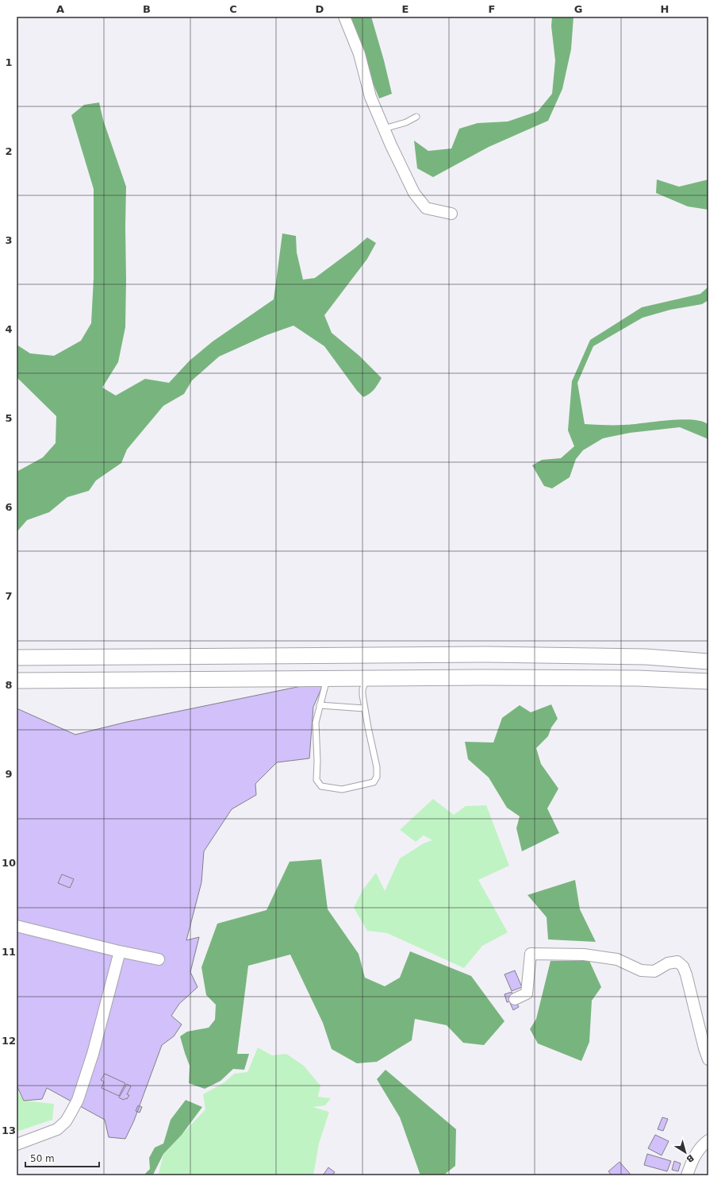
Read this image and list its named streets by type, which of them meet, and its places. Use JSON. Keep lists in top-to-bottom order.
{
  "scale_bar": "50 m",
  "north": "bottom right",
  "grid": {
    "columns": [
      "A",
      "B",
      "C",
      "D",
      "E",
      "F",
      "G",
      "H"
    ],
    "rows": [
      "1",
      "2",
      "3",
      "4",
      "5",
      "6",
      "7",
      "8",
      "9",
      "10",
      "11",
      "12",
      "13"
    ]
  }
}
